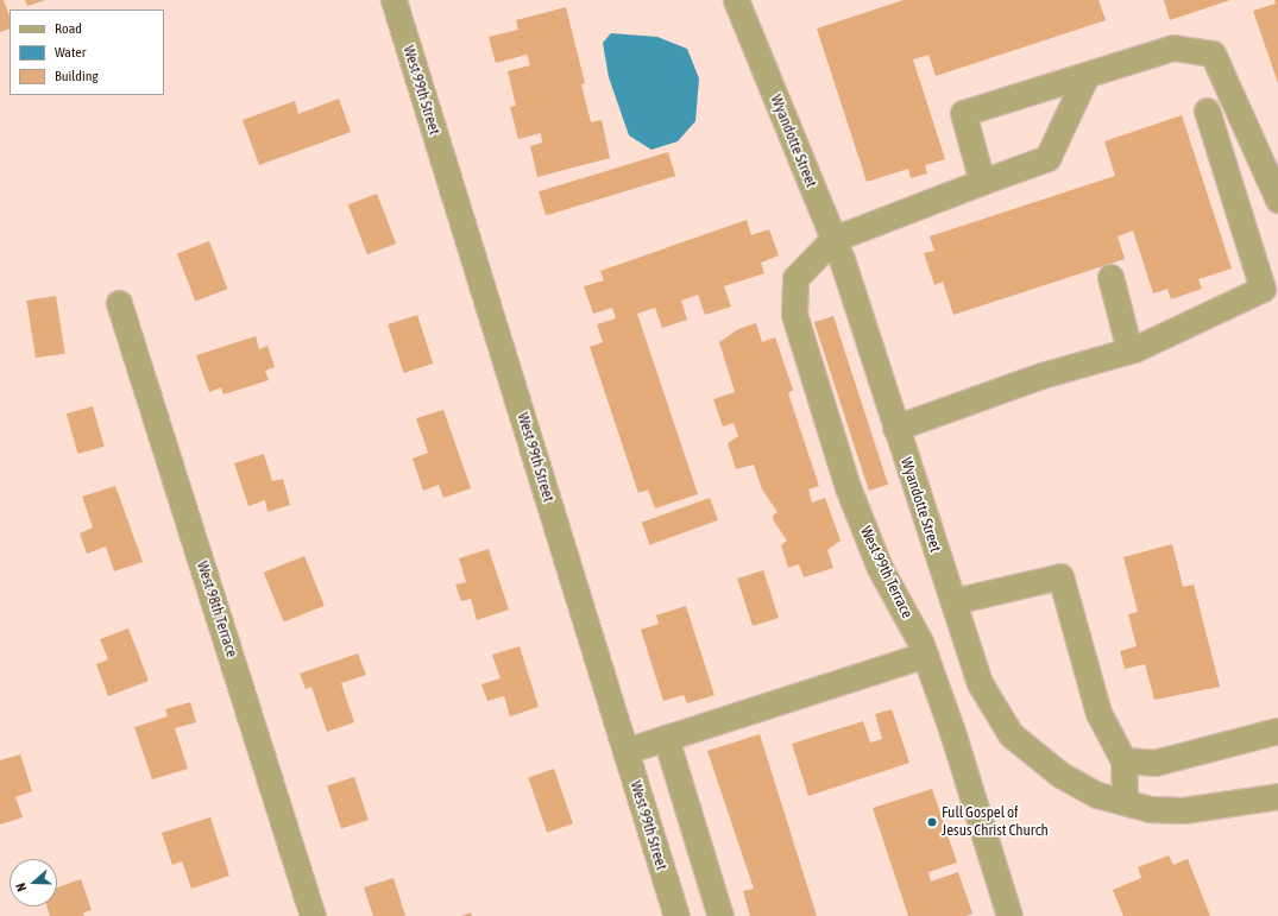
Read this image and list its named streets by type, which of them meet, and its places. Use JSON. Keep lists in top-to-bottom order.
{
  "streets": {
    "street": [
      "West 99th Street",
      "Wyandotte Street",
      "West 99th Terrace",
      "West 98th Terrace"
    ]
  },
  "crossings": [
    ["Wyandotte Street", "West 99th Terrace"]
  ],
  "places": ["Full Gospel of Jesus Christ Church"],
  "legend": ["Road", "Water", "Building"],
  "north": "left"
}
